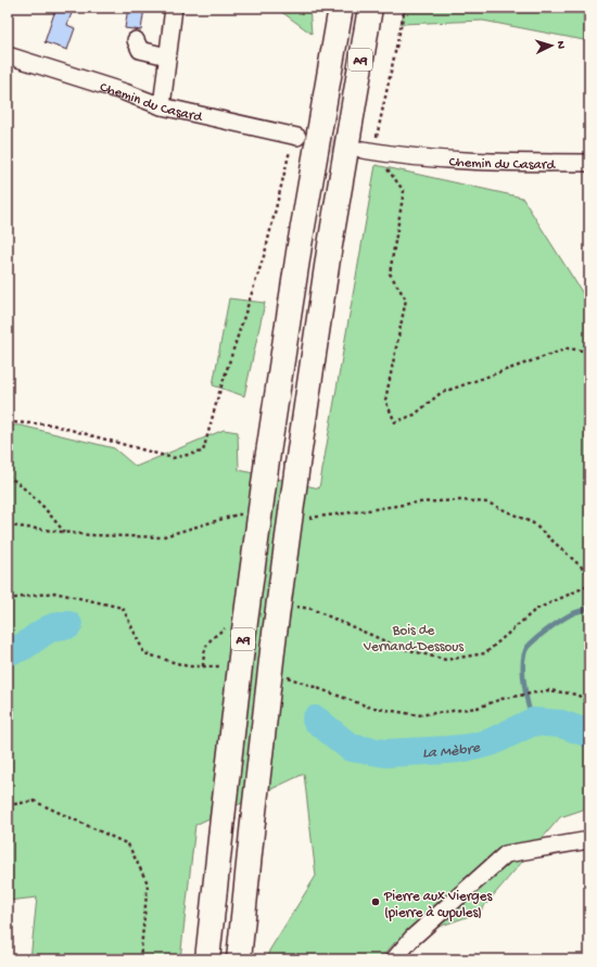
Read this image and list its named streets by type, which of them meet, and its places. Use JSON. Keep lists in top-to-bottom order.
{
  "streets": {
    "highway": ["A9"],
    "street": ["Chemin du Casard"]
  },
  "water": ["La Mèbre"],
  "parks": ["Bois de Vernand-Dessous"],
  "places": ["Pierre aux Vierges (pierre à cupules)"],
  "north": "right"
}
